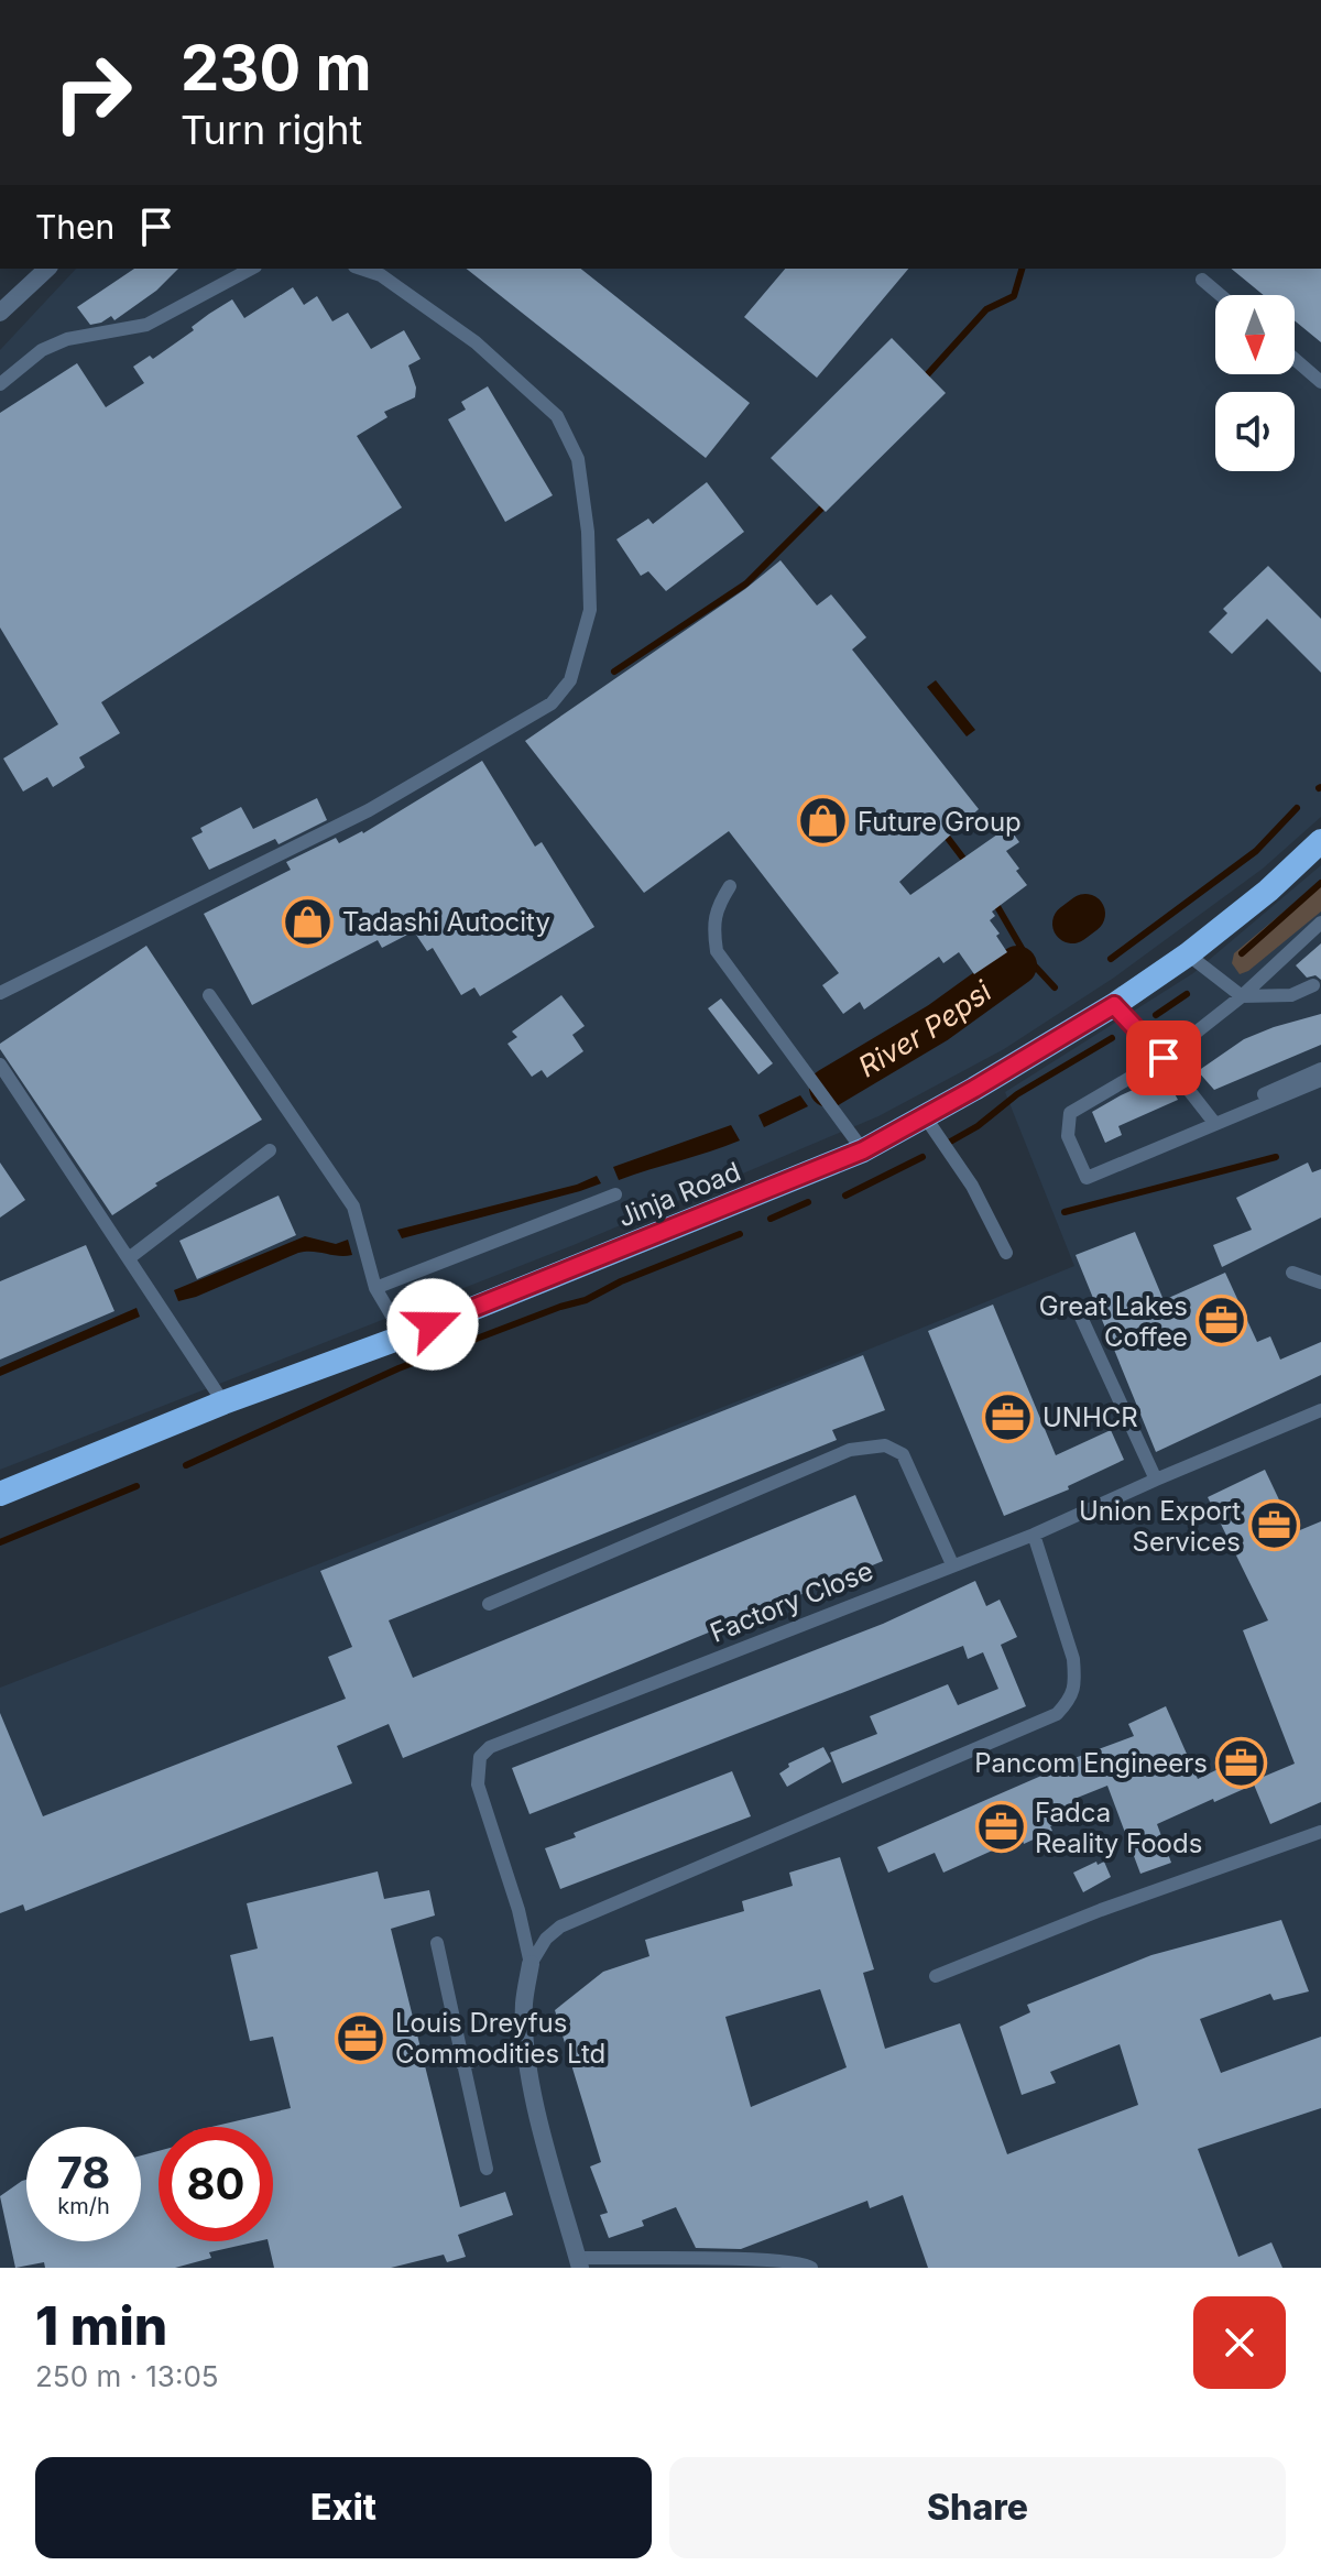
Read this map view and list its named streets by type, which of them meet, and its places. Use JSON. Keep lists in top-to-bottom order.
{
  "streets": {
    "highway": ["Jinja Road"],
    "lane": ["Factory Close"]
  },
  "water": ["River Pepsi"],
  "places": {
    "shop": ["Future Group", "Tadashi Autocity"],
    "office": [
      "Great Lakes Coffee",
      "UNHCR",
      "Union Export Services",
      "Pancom Engineers",
      "Fadca Reality Foods",
      "Louis Dreyfus Commodities Ltd"
    ]
  },
  "north": "bottom",
  "page": {
    "turn": ["230 m", "Turn right"],
    "then": "Then",
    "speed": "78 km/h",
    "limit": "80",
    "heading": ["1 min", "250 m · 13:05"],
    "buttons": ["Exit", "Share"]
  }
}
